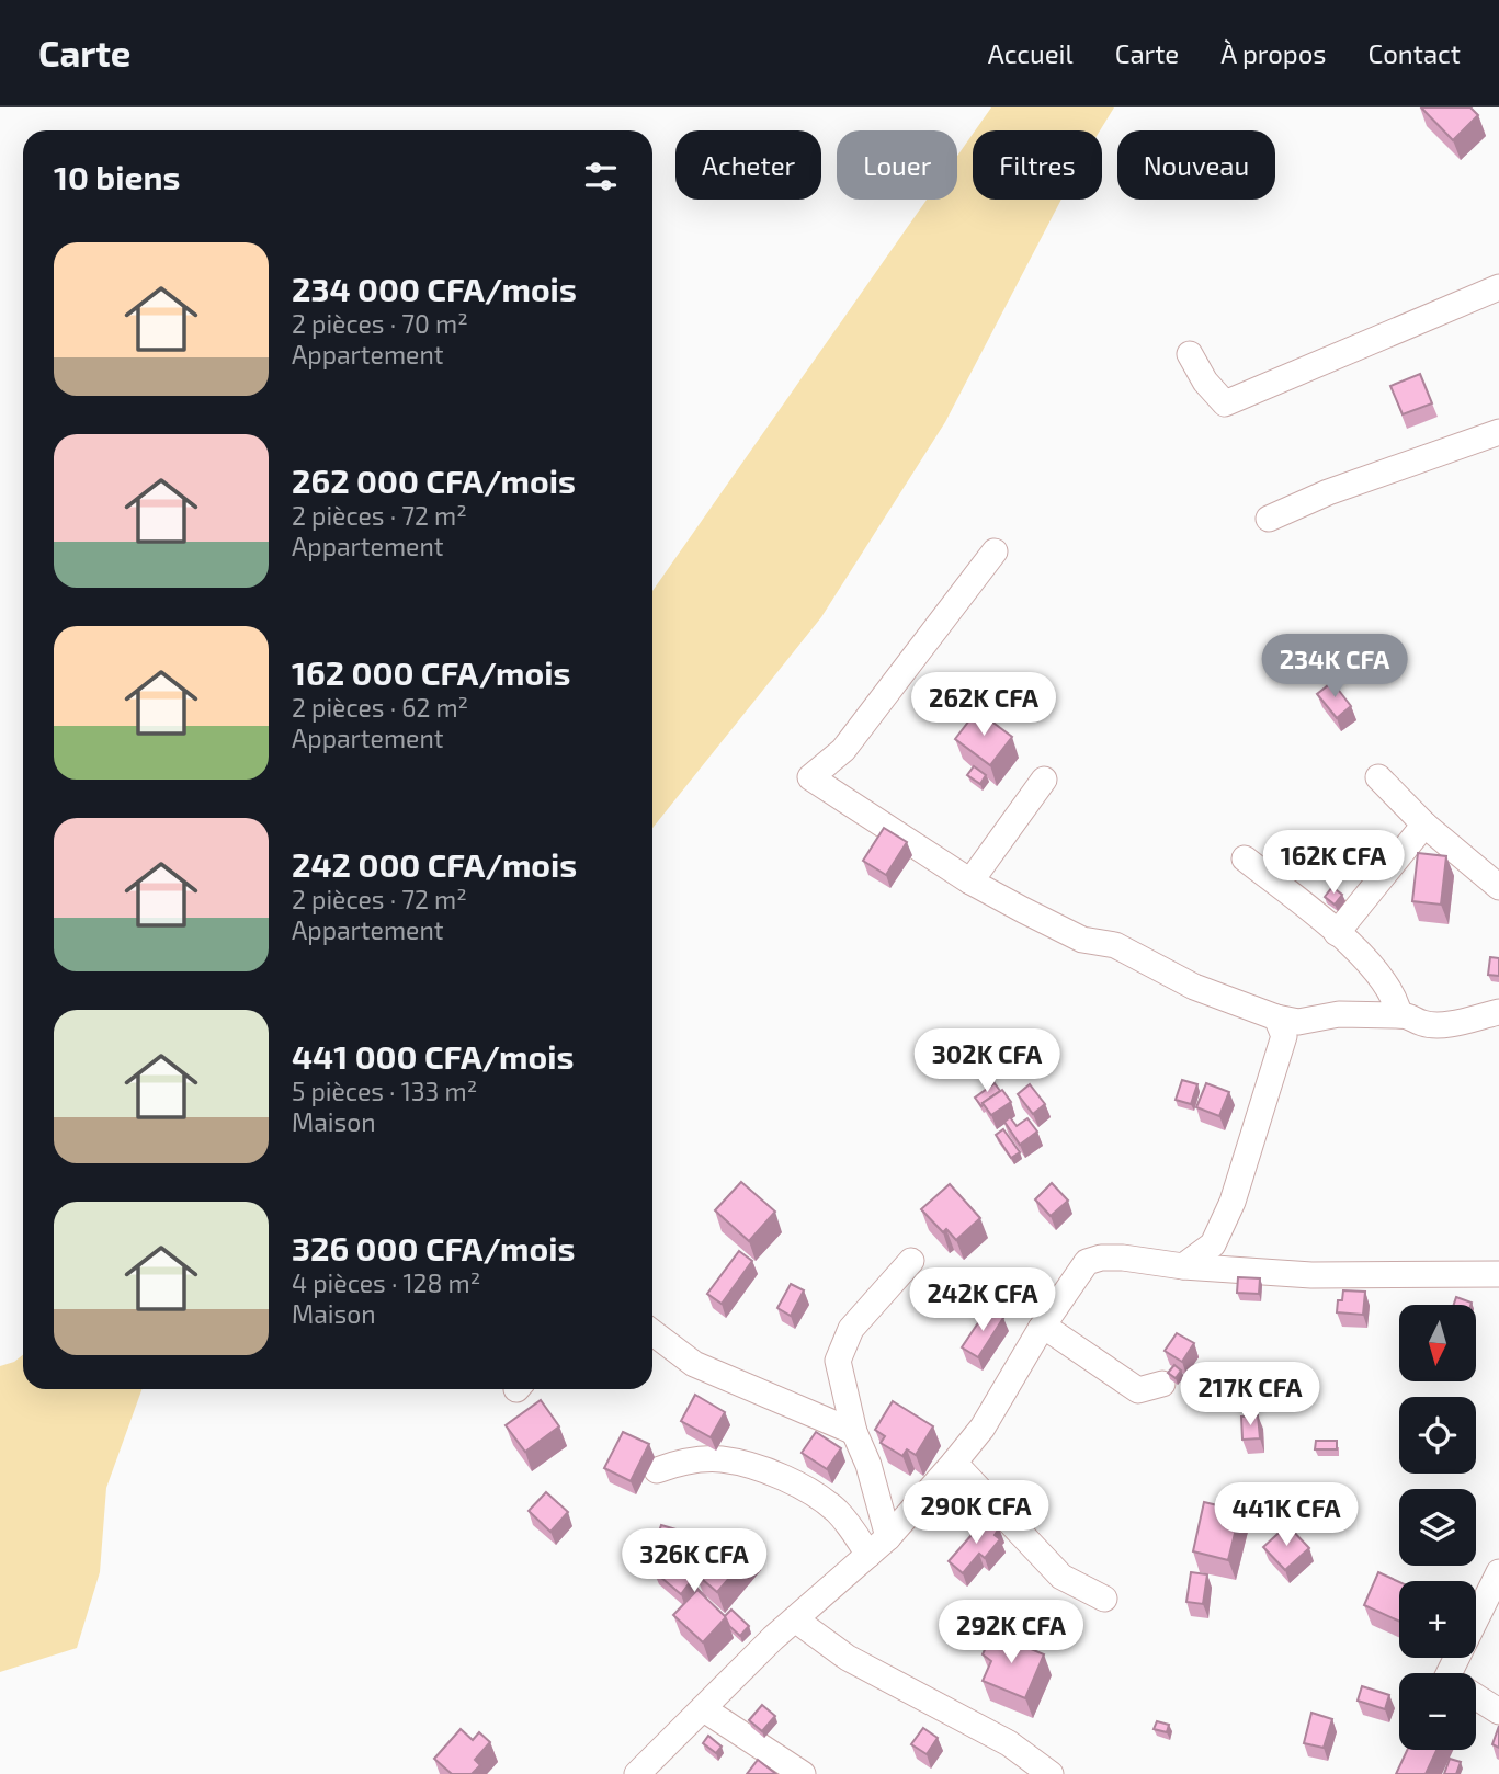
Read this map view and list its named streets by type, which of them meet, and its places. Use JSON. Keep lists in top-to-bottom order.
{
  "north": "bottom",
  "page": {
    "header": "Carte",
    "nav": [
      "Accueil",
      "Carte",
      "À propos",
      "Contact"
    ],
    "chip": [
      "Acheter",
      "Louer",
      "Filtres",
      "Nouveau"
    ],
    "heading": "10 biens",
    "list": [
      {
        "name": "234 000 CFA/mois",
        "note": "2 pièces · 70 m² · Appartement"
      },
      {
        "name": "262 000 CFA/mois",
        "note": "2 pièces · 72 m² · Appartement"
      },
      {
        "name": "162 000 CFA/mois",
        "note": "2 pièces · 62 m² · Appartement"
      },
      {
        "name": "242 000 CFA/mois",
        "note": "2 pièces · 72 m² · Appartement"
      },
      {
        "name": "441 000 CFA/mois",
        "note": "5 pièces · 133 m² · Maison"
      },
      {
        "name": "326 000 CFA/mois",
        "note": "4 pièces · 128 m² · Maison"
      }
    ],
    "price": [
      "234K CFA",
      "262K CFA",
      "162K CFA",
      "302K CFA",
      "242K CFA",
      "217K CFA",
      "290K CFA",
      "441K CFA",
      "326K CFA",
      "292K CFA"
    ],
    "map_buttons": ["+", "−"]
  }
}
